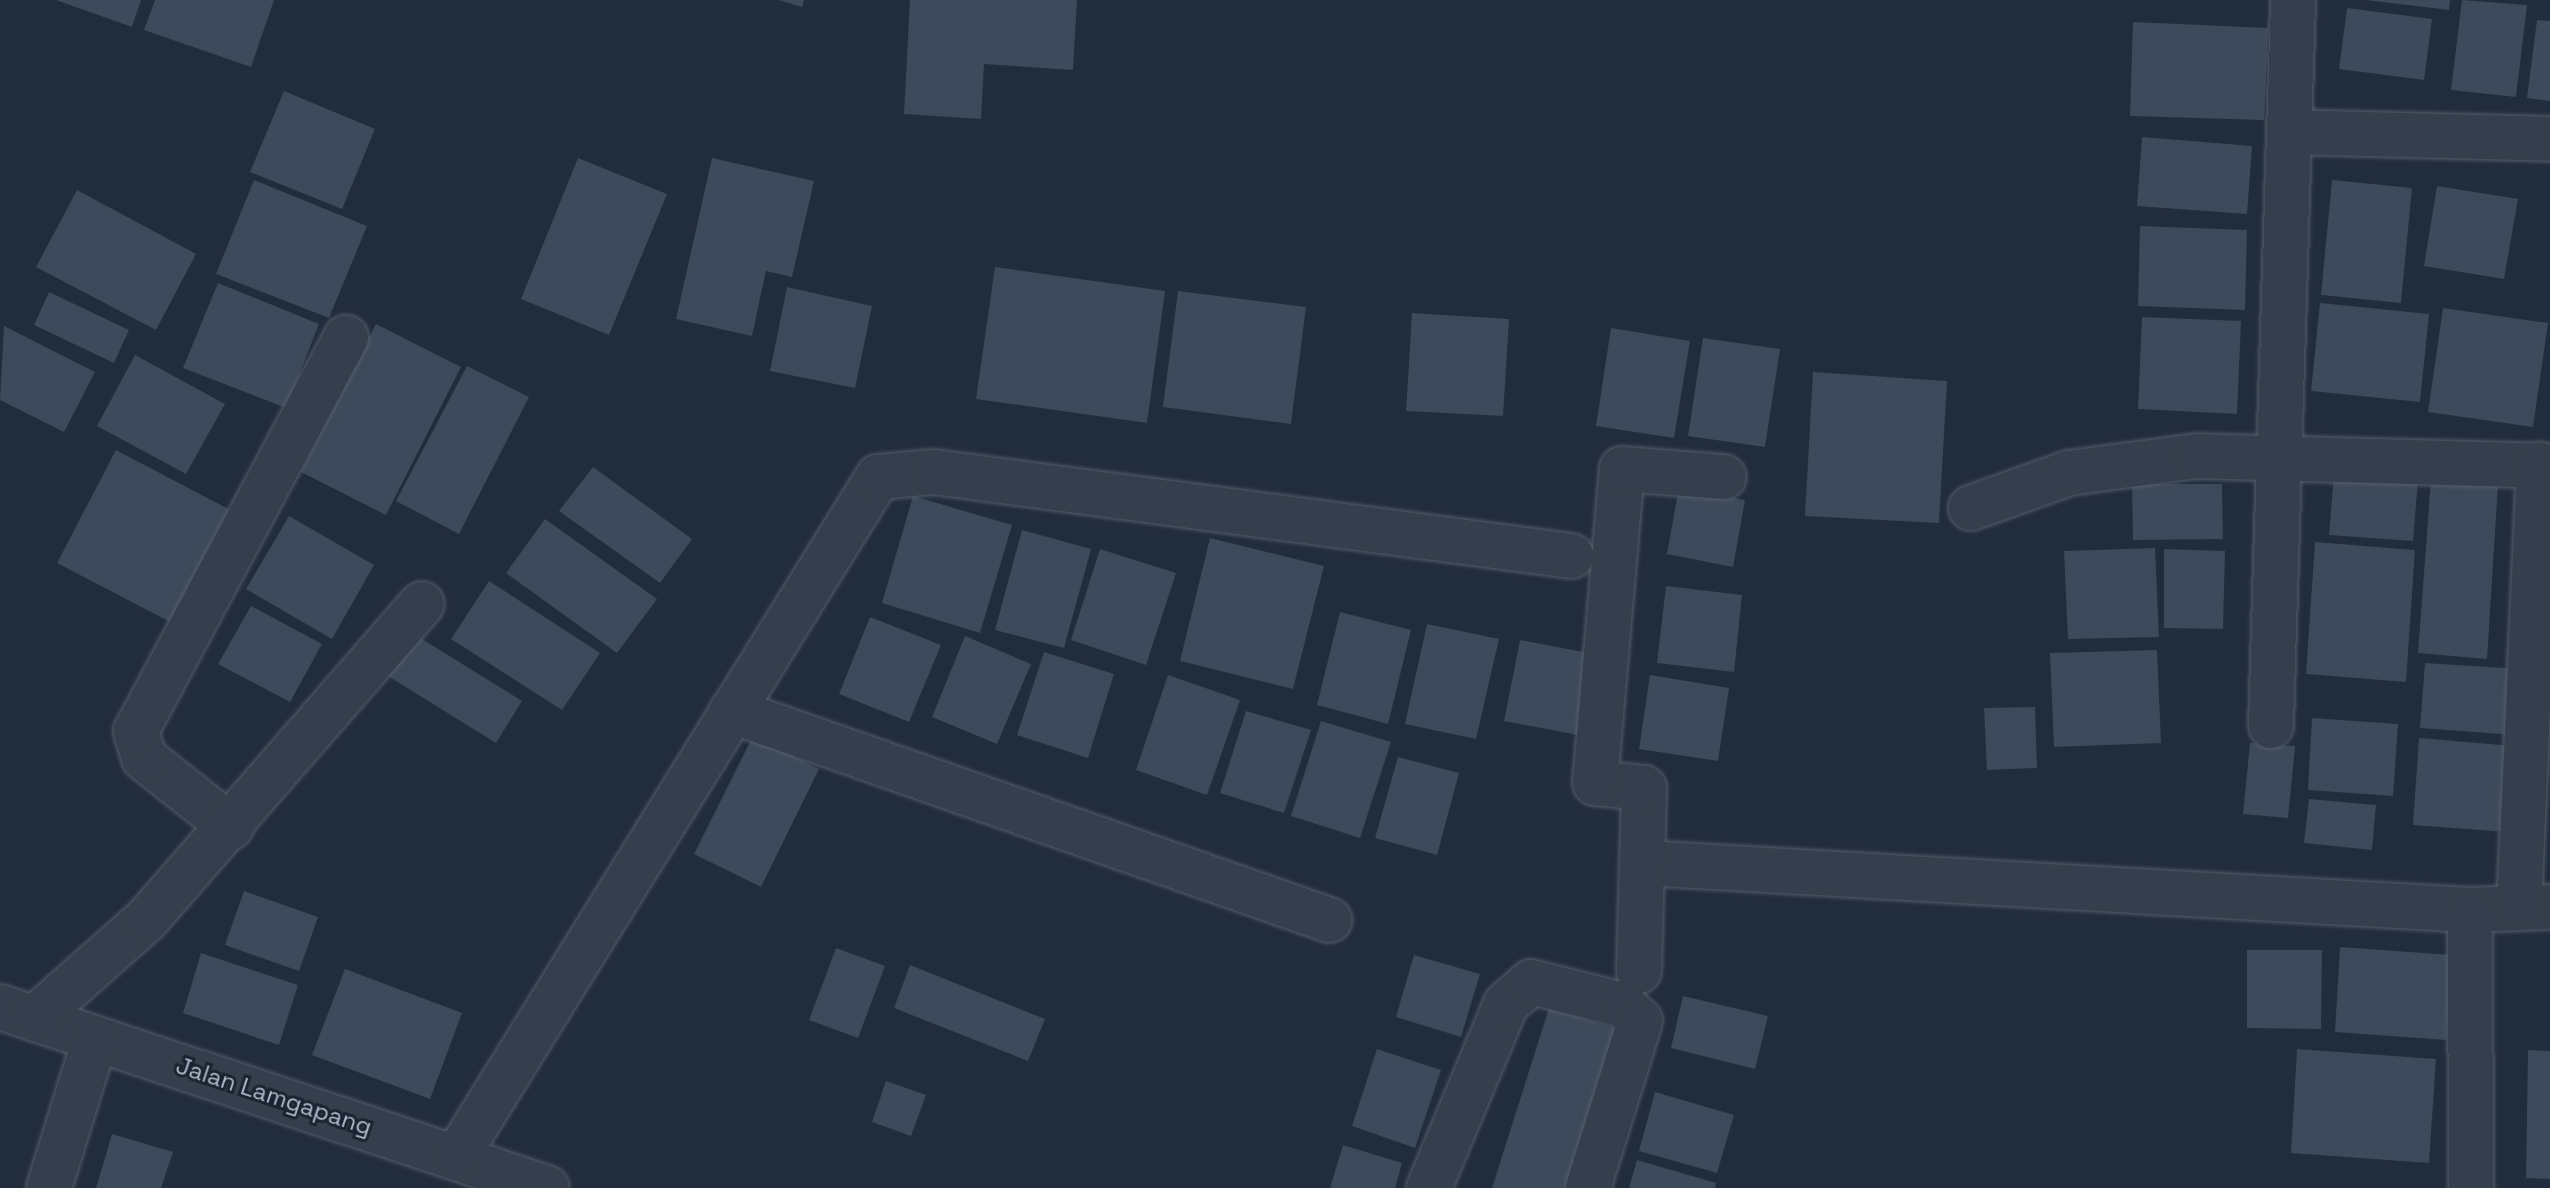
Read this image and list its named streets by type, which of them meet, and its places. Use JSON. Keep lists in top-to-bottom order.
{
  "streets": {
    "street": ["Jalan Lamgapang"]
  }
}
